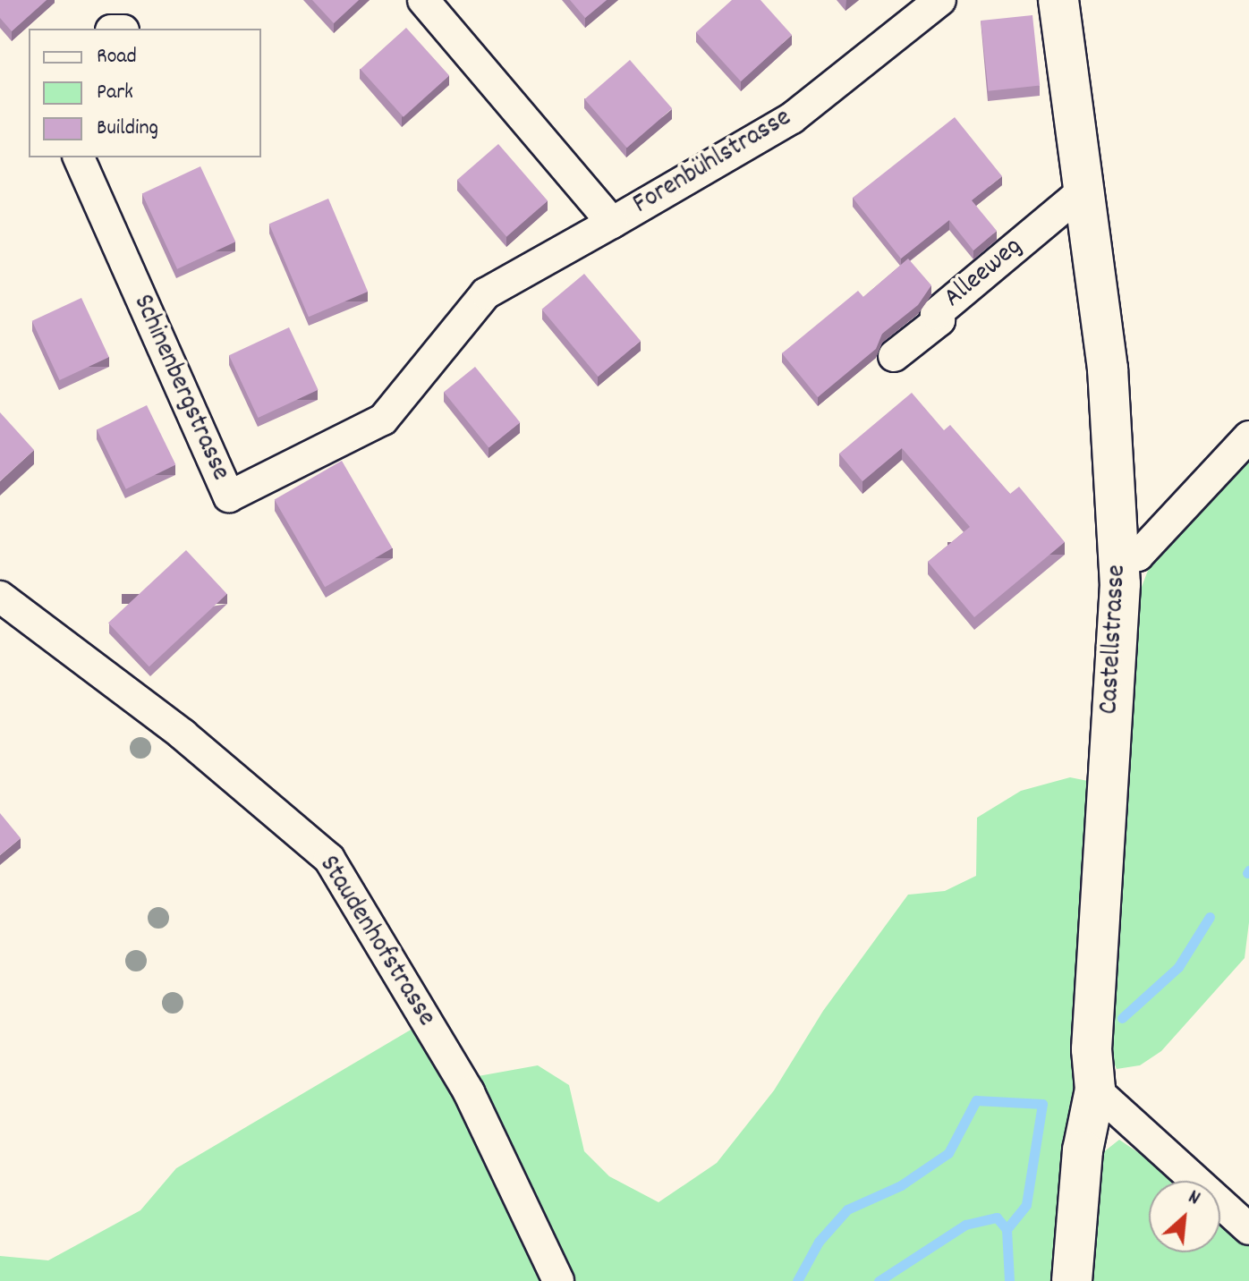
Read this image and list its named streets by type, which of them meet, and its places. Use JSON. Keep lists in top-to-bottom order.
{
  "streets": {
    "street": [
      "Forenbühlstrasse",
      "Alleeweg",
      "Schinenbergstrasse",
      "Castellstrasse",
      "Staudenhofstrasse"
    ]
  },
  "crossings": [
    ["Forenbühlstrasse", "Schinenbergstrasse"],
    ["Alleeweg", "Castellstrasse"]
  ],
  "legend": ["Road", "Park", "Building"],
  "north": "top right"
}
